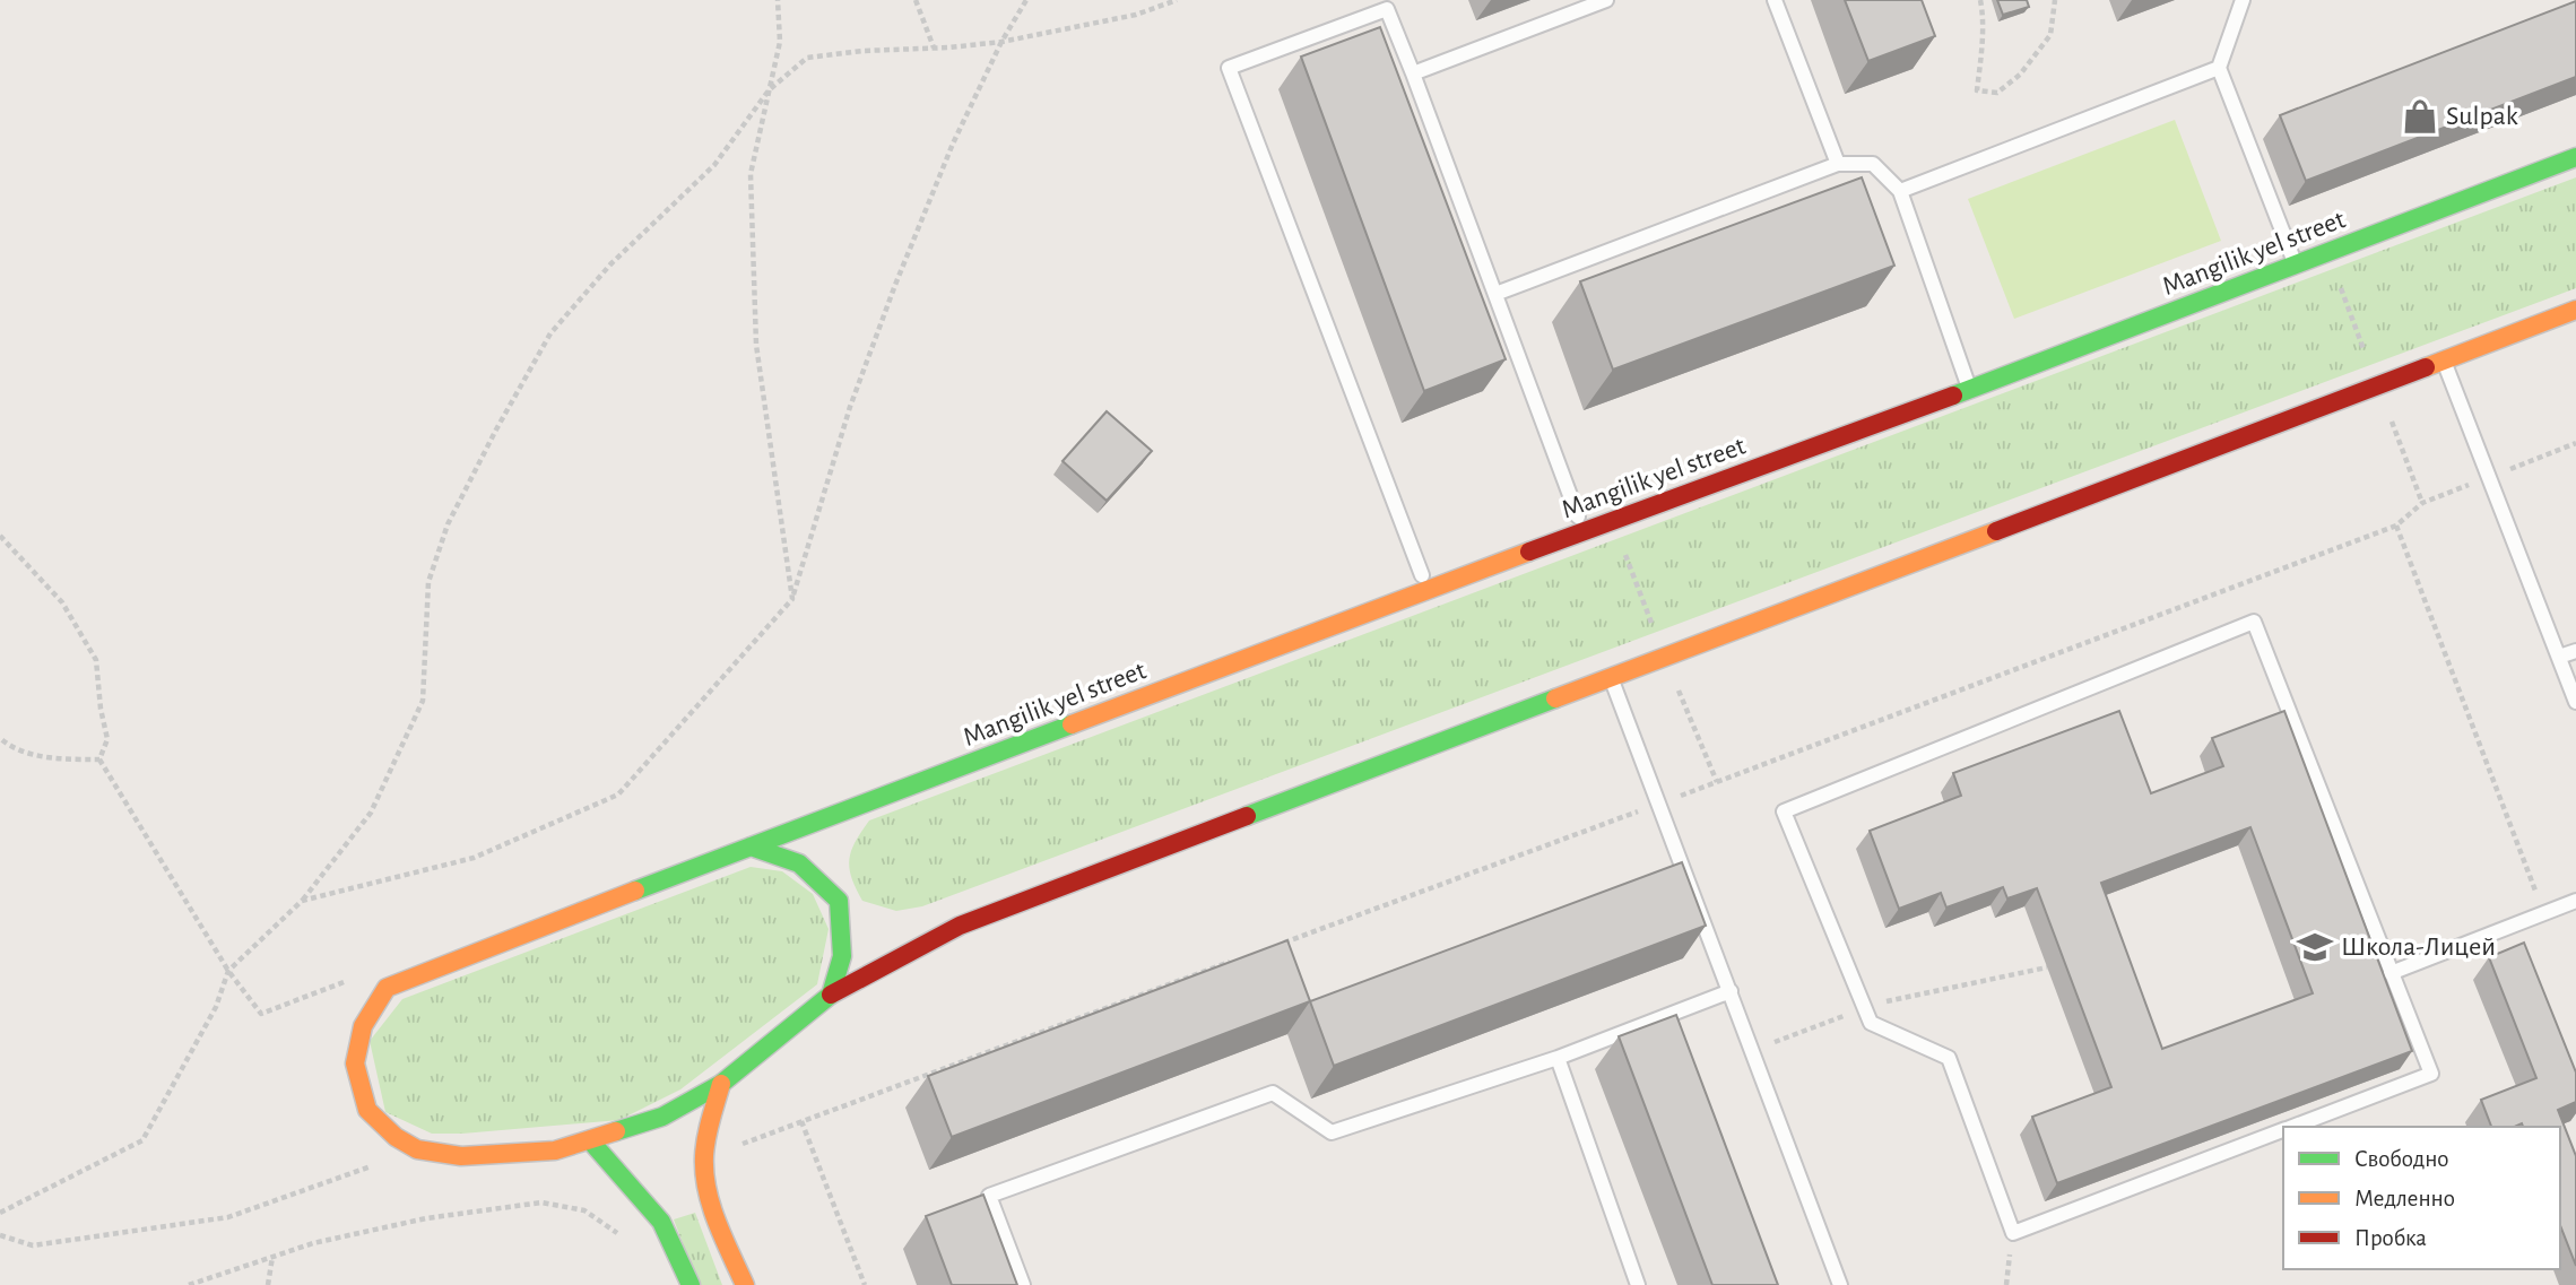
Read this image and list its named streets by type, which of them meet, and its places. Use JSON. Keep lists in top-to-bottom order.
{
  "streets": {
    "street": ["Mangilik yel street"]
  },
  "places": {
    "shop": ["Sulpak"],
    "school or university": ["Школа-Лицей"]
  },
  "legend": ["Свободно", "Медленно", "Пробка"]
}
